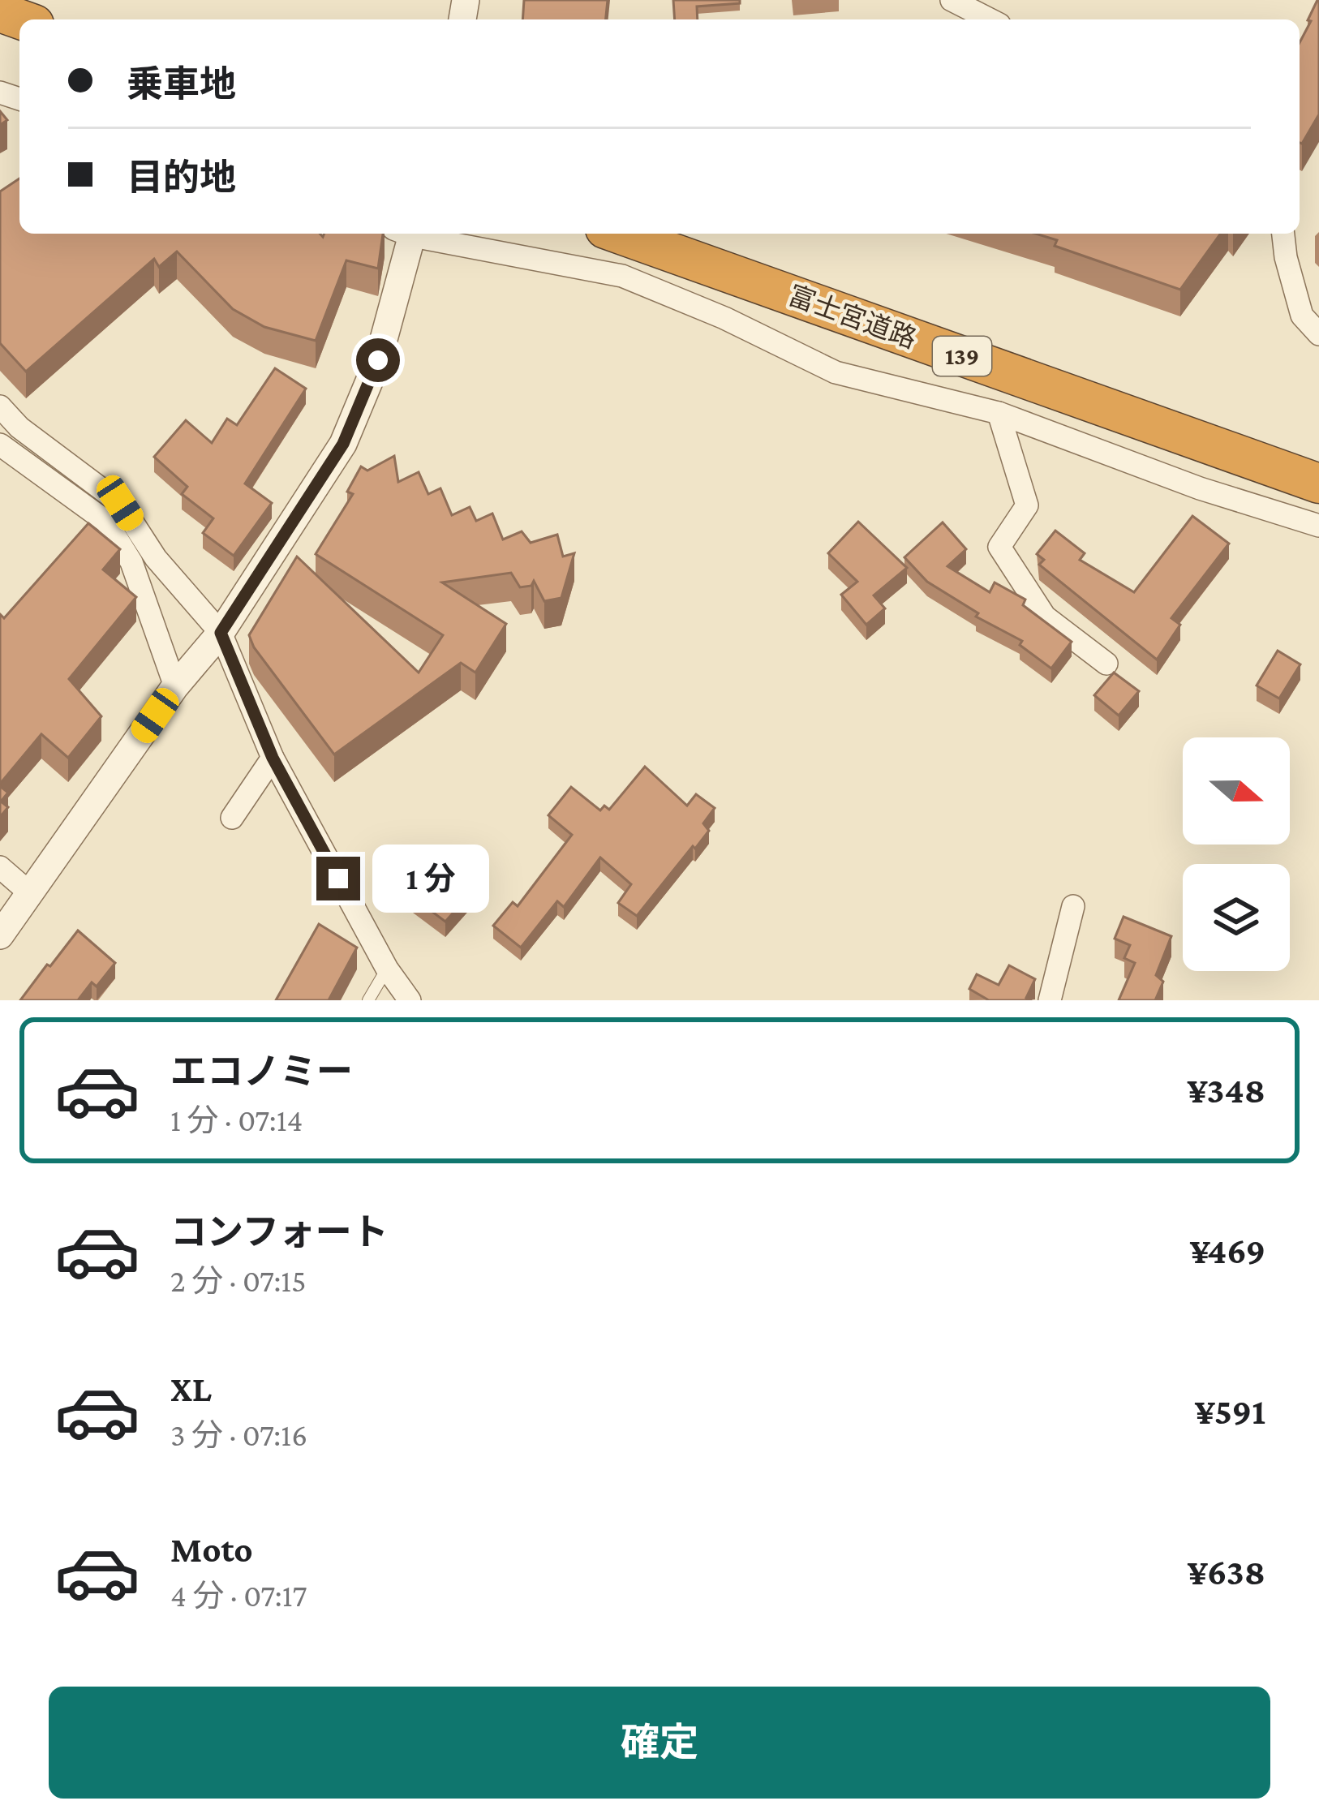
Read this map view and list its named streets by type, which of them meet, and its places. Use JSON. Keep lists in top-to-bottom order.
{
  "streets": {
    "highway": ["富士宮道路", "139"]
  },
  "north": "right",
  "page": {
    "banner": ["乗車地", "目的地"],
    "bubble": "1 分",
    "list": [
      {
        "name": "エコノミー",
        "note": "1 分 · 07:14",
        "value": "¥348"
      },
      {
        "name": "コンフォート",
        "note": "2 分 · 07:15",
        "value": "¥469"
      },
      {
        "name": "XL",
        "note": "3 分 · 07:16",
        "value": "¥591"
      },
      {
        "name": "Moto",
        "note": "4 分 · 07:17",
        "value": "¥638"
      }
    ],
    "buttons": "確定"
  }
}
